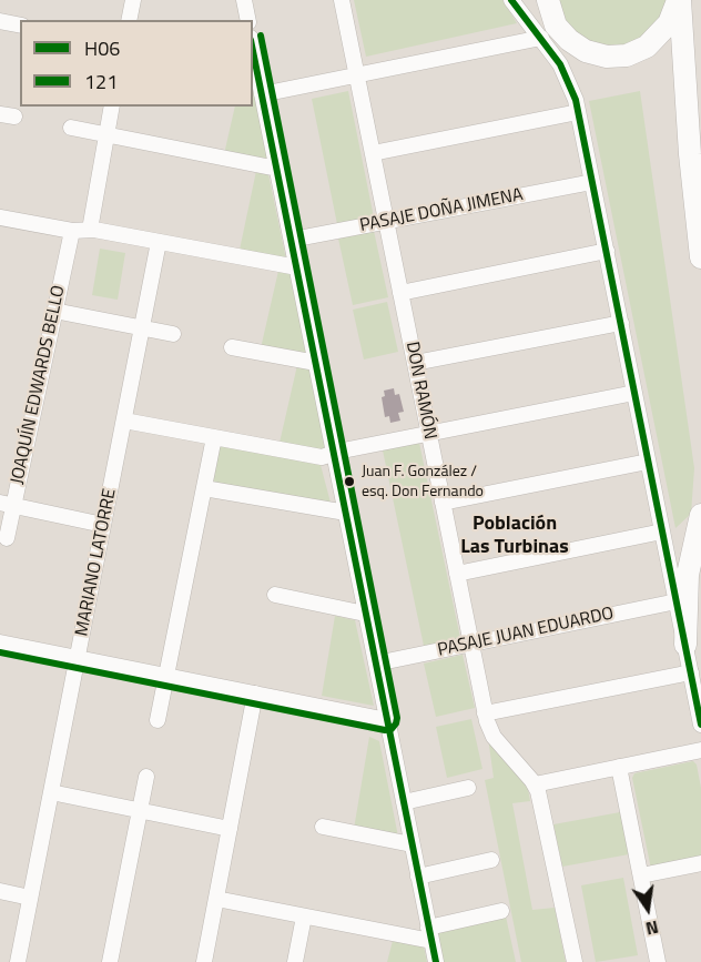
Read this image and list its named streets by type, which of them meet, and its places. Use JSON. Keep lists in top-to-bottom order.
{
  "streets": {
    "street": [
      "PASAJE DOÑA JIMENA",
      "JOAQUÍN EDWARDS BELLO",
      "DON RAMÓN",
      "MARIANO LATORRE",
      "PASAJE JUAN EDUARDO"
    ]
  },
  "crossings": [
    ["PASAJE DOÑA JIMENA", "DON RAMÓN"],
    ["DON RAMÓN", "PASAJE JUAN EDUARDO"]
  ],
  "districts": ["Población Las Turbinas"],
  "places": ["Juan F. González / esq. Don Fernando"],
  "lines": ["transit line H06", "transit line 121"],
  "legend": ["H06", "121"],
  "north": "bottom"
}
